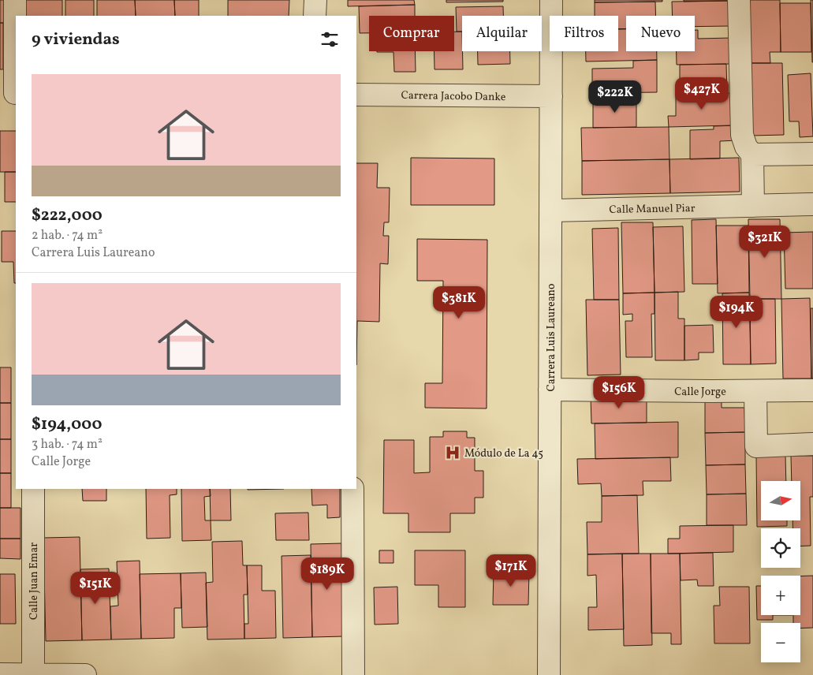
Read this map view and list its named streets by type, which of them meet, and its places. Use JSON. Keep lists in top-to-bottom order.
{
  "streets": {
    "street": [
      "Carrera Jacobo Danke",
      "Calle Manuel Piar",
      "Carrera Luis Laureano",
      "Calle Jorge",
      "Calle Juan Emar"
    ]
  },
  "crossings": [
    ["Carrera Jacobo Danke", "Carrera Luis Laureano"],
    ["Calle Manuel Piar", "Carrera Luis Laureano"],
    ["Carrera Luis Laureano", "Calle Jorge"]
  ],
  "places": {
    "hospital": ["Módulo de La 45"]
  },
  "north": "right",
  "page": {
    "chip": [
      "Comprar",
      "Alquilar",
      "Filtros",
      "Nuevo"
    ],
    "heading": "9 viviendas",
    "list": [
      {
        "name": "$222,000",
        "note": "2 hab. · 74 m² · Carrera Luis Laureano"
      },
      {
        "name": "$194,000",
        "note": "3 hab. · 74 m² · Calle Jorge"
      }
    ],
    "price": [
      "$427K",
      "$222K",
      "$321K",
      "$381K",
      "$194K",
      "$156K",
      "$171K",
      "$189K",
      "$151K"
    ],
    "map_buttons": ["+", "−"]
  }
}
